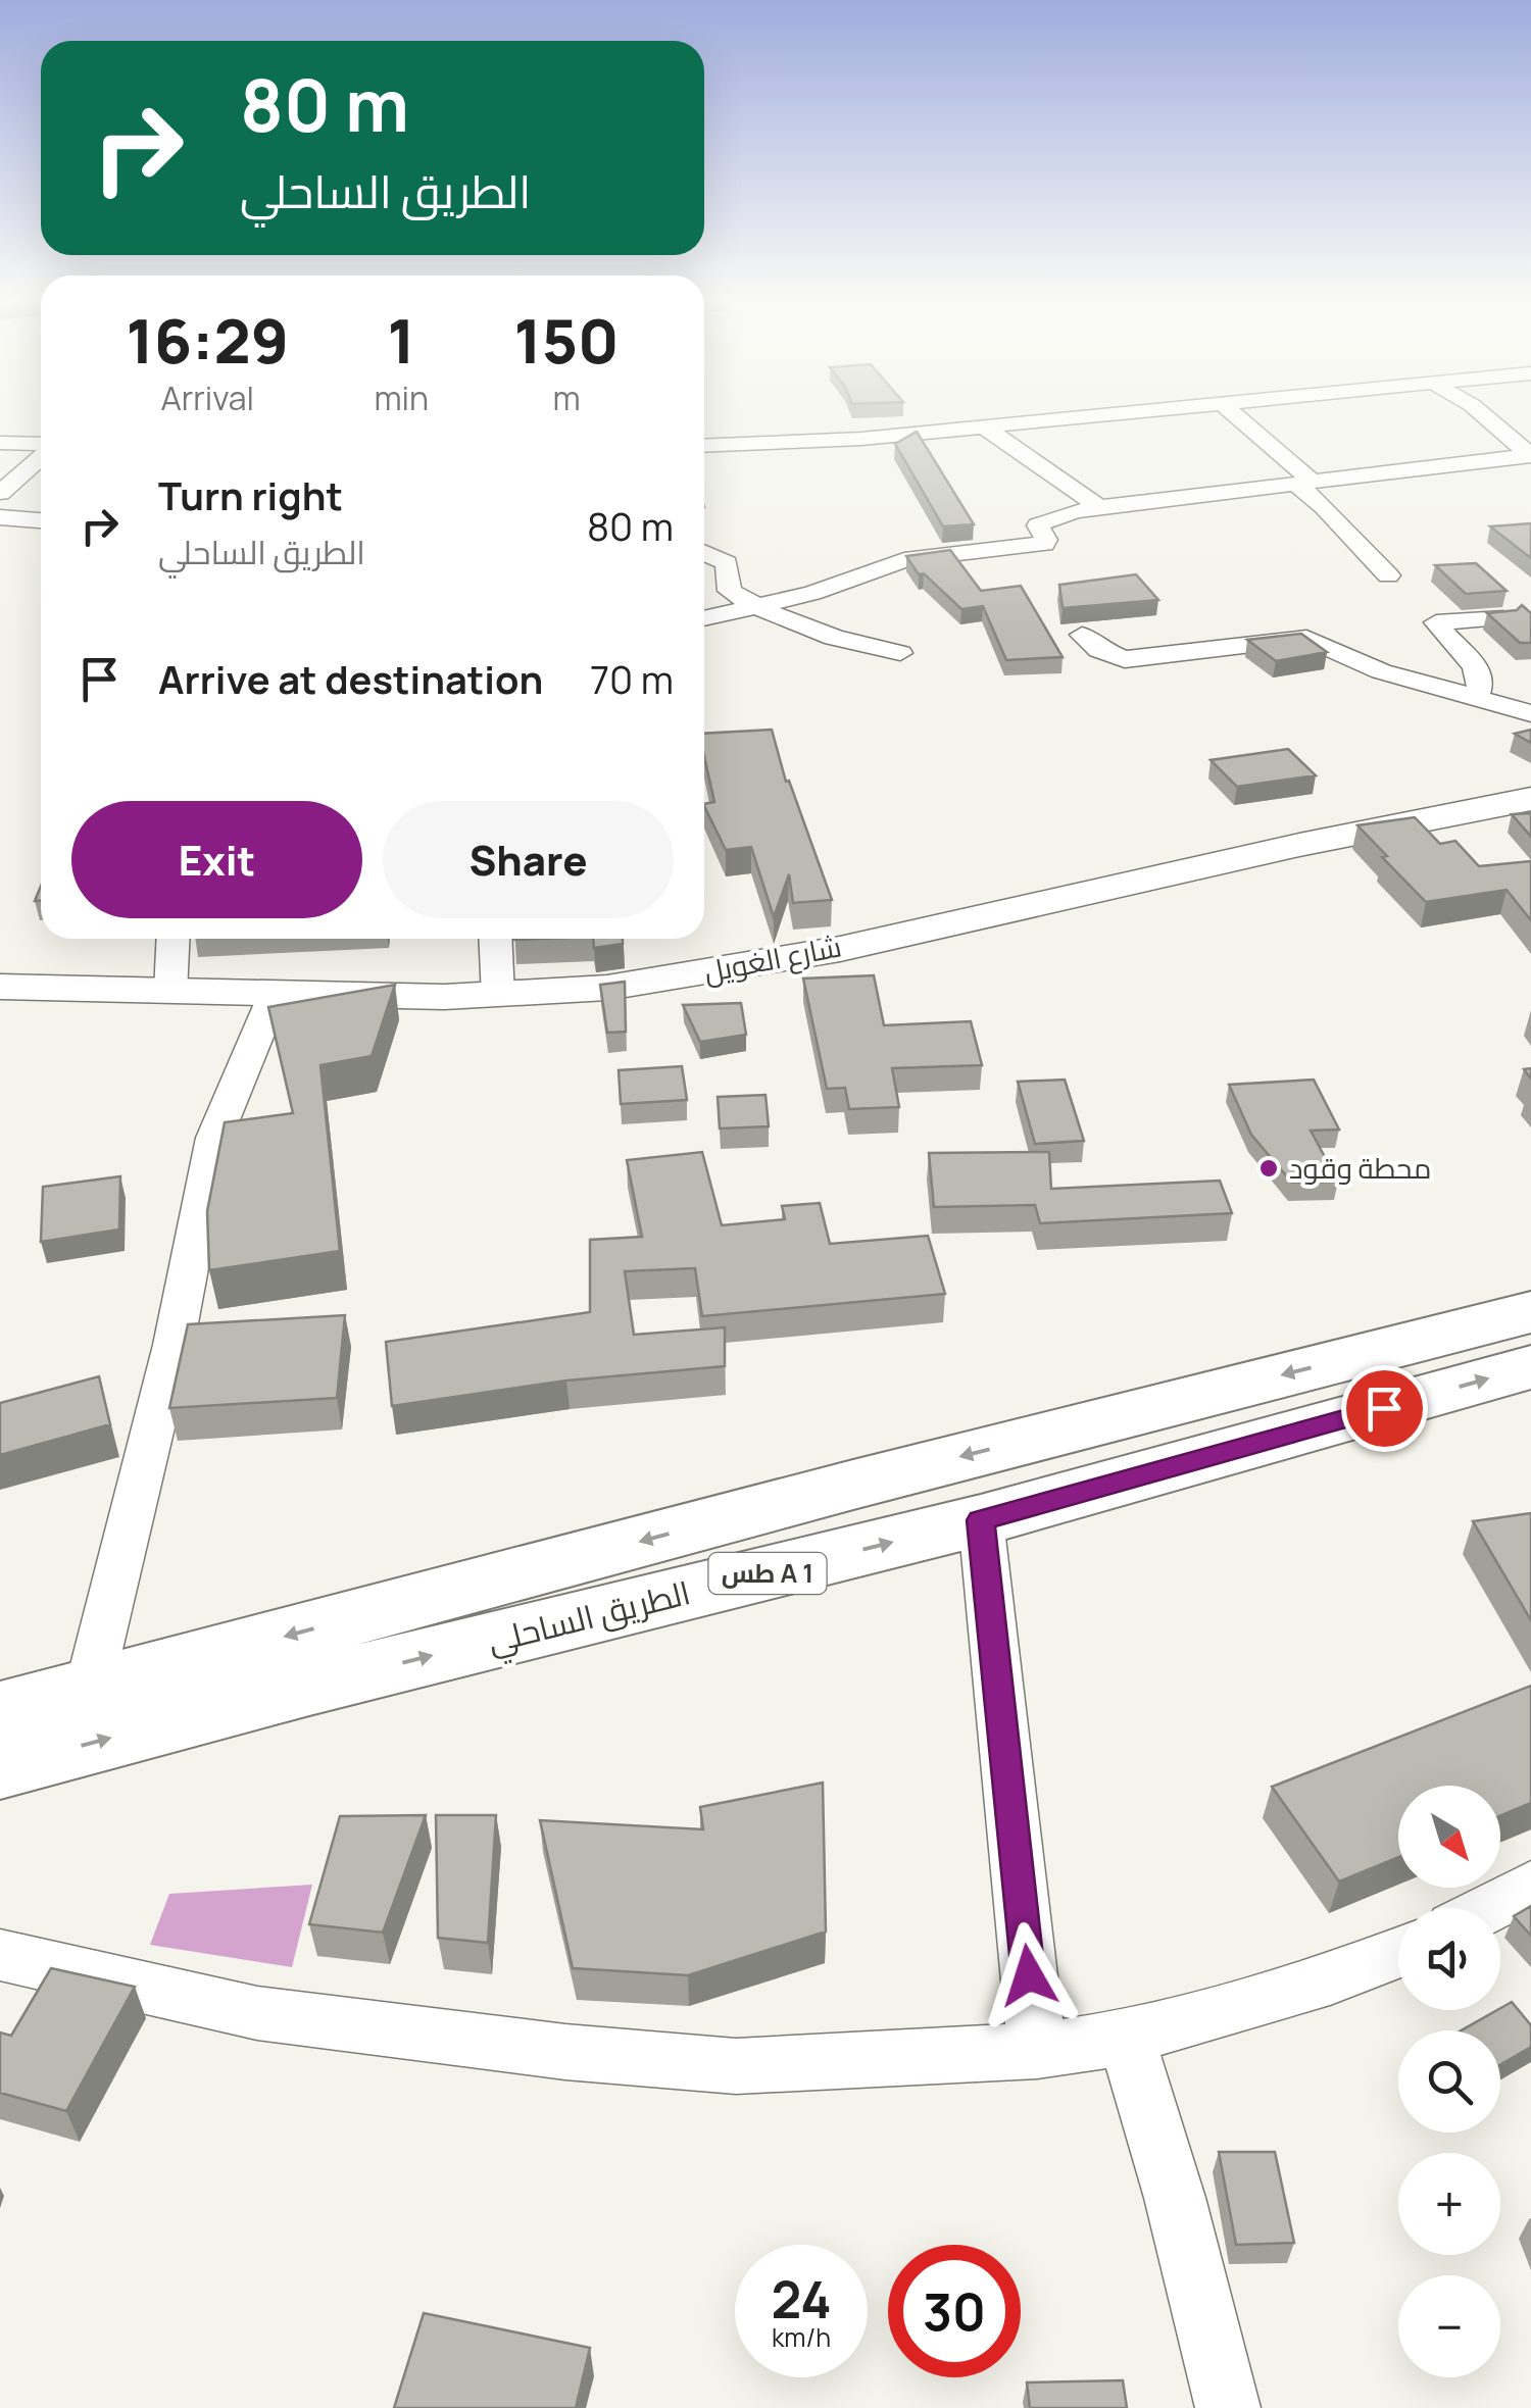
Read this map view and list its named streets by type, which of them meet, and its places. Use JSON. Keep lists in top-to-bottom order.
{
  "streets": {
    "highway": ["طس A 1", "الطريق الساحلي"],
    "street": ["شارع الغويل"]
  },
  "places": ["محطة وقود"],
  "north": "bottom right",
  "page": {
    "turn": ["80 m", "الطريق الساحلي"],
    "eta": [
      "16:29",
      "Arrival",
      "1",
      "min",
      "150",
      "m"
    ],
    "list": [
      {
        "name": "Turn right",
        "note": "الطريق الساحلي",
        "value": "80 m"
      },
      {
        "name": "Arrive at destination",
        "value": "70 m"
      }
    ],
    "buttons": ["Exit", "Share"],
    "map_buttons": ["+", "−"],
    "speed": "24 km/h",
    "limit": "30"
  }
}
